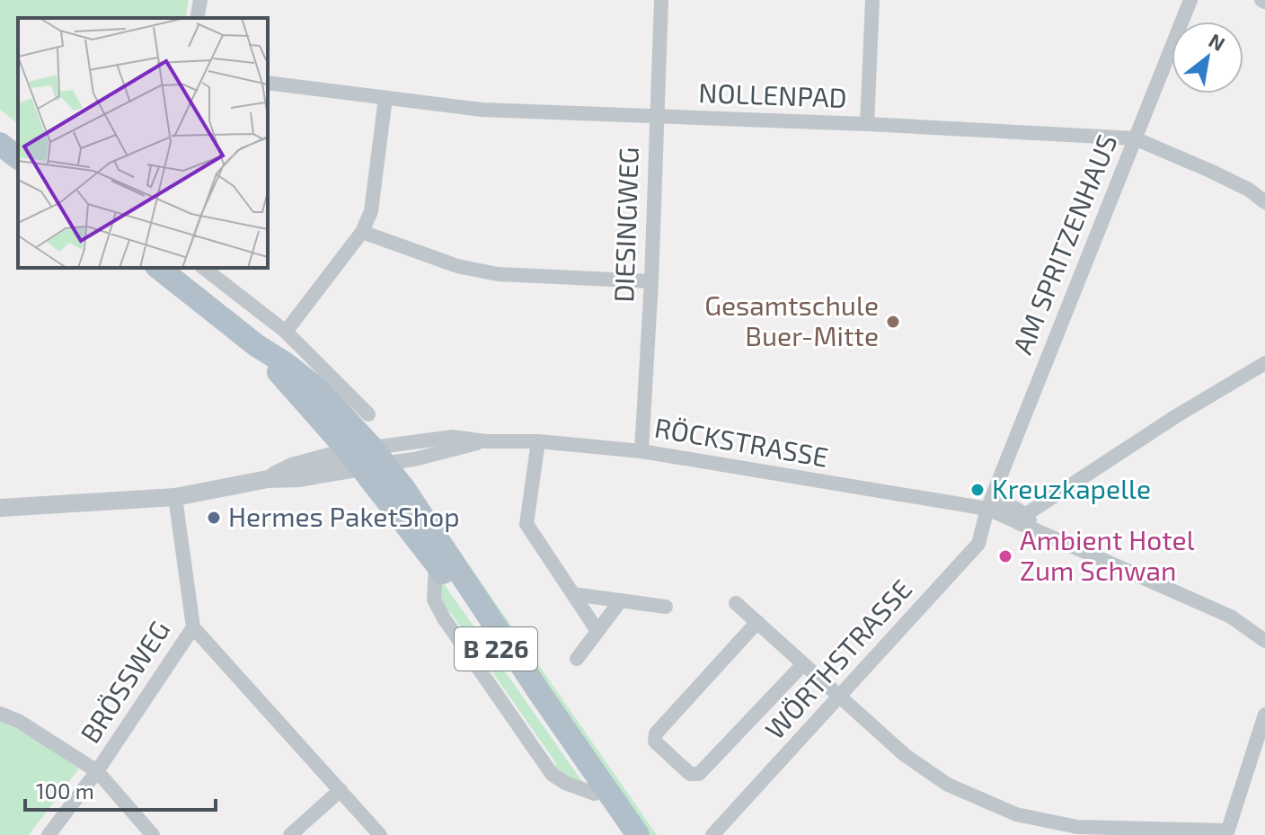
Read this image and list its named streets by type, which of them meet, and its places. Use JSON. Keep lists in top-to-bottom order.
{
  "streets": {
    "main road": ["B 226"],
    "street": [
      "NOLLENPAD",
      "DIESINGWEG",
      "AM SPRITZENHAUS",
      "RÖCKSTRASSE",
      "WÖRTHSTRASSE",
      "BRÖSSWEG"
    ]
  },
  "crossings": [
    ["NOLLENPAD", "DIESINGWEG"],
    ["NOLLENPAD", "AM SPRITZENHAUS"],
    ["DIESINGWEG", "RÖCKSTRASSE"],
    ["AM SPRITZENHAUS", "RÖCKSTRASSE"],
    ["AM SPRITZENHAUS", "WÖRTHSTRASSE"],
    ["RÖCKSTRASSE", "B 226"],
    ["RÖCKSTRASSE", "WÖRTHSTRASSE"]
  ],
  "places": [
    "Gesamtschule Buer-Mitte",
    "Kreuzkapelle",
    "Hermes PaketShop",
    "Ambient Hotel Zum Schwan"
  ],
  "scale_bar": "100 m",
  "north": "top right"
}
